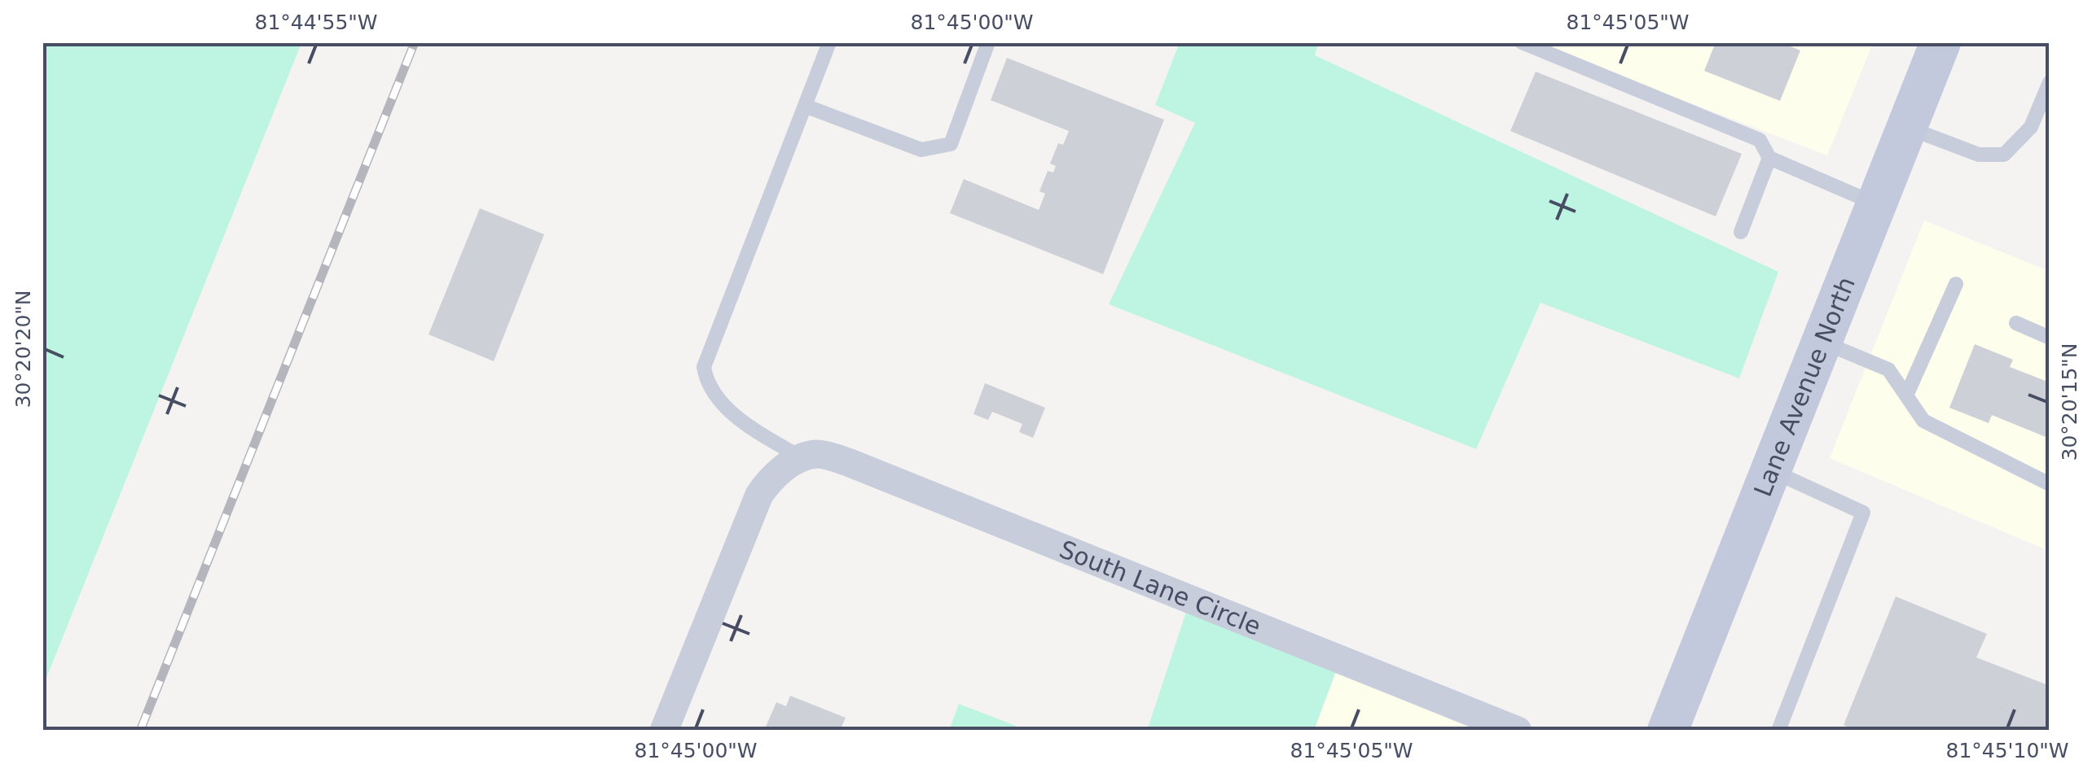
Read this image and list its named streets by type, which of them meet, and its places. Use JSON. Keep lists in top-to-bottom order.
{
  "streets": {
    "main road": ["Lane Avenue North"],
    "street": ["South Lane Circle"]
  },
  "coordinates": [
    "81°44'55\"W",
    "81°45'00\"W",
    "81°45'05\"W",
    "30°20'20\"N",
    "30°20'15\"N",
    "81°45'10\"W"
  ]
}
